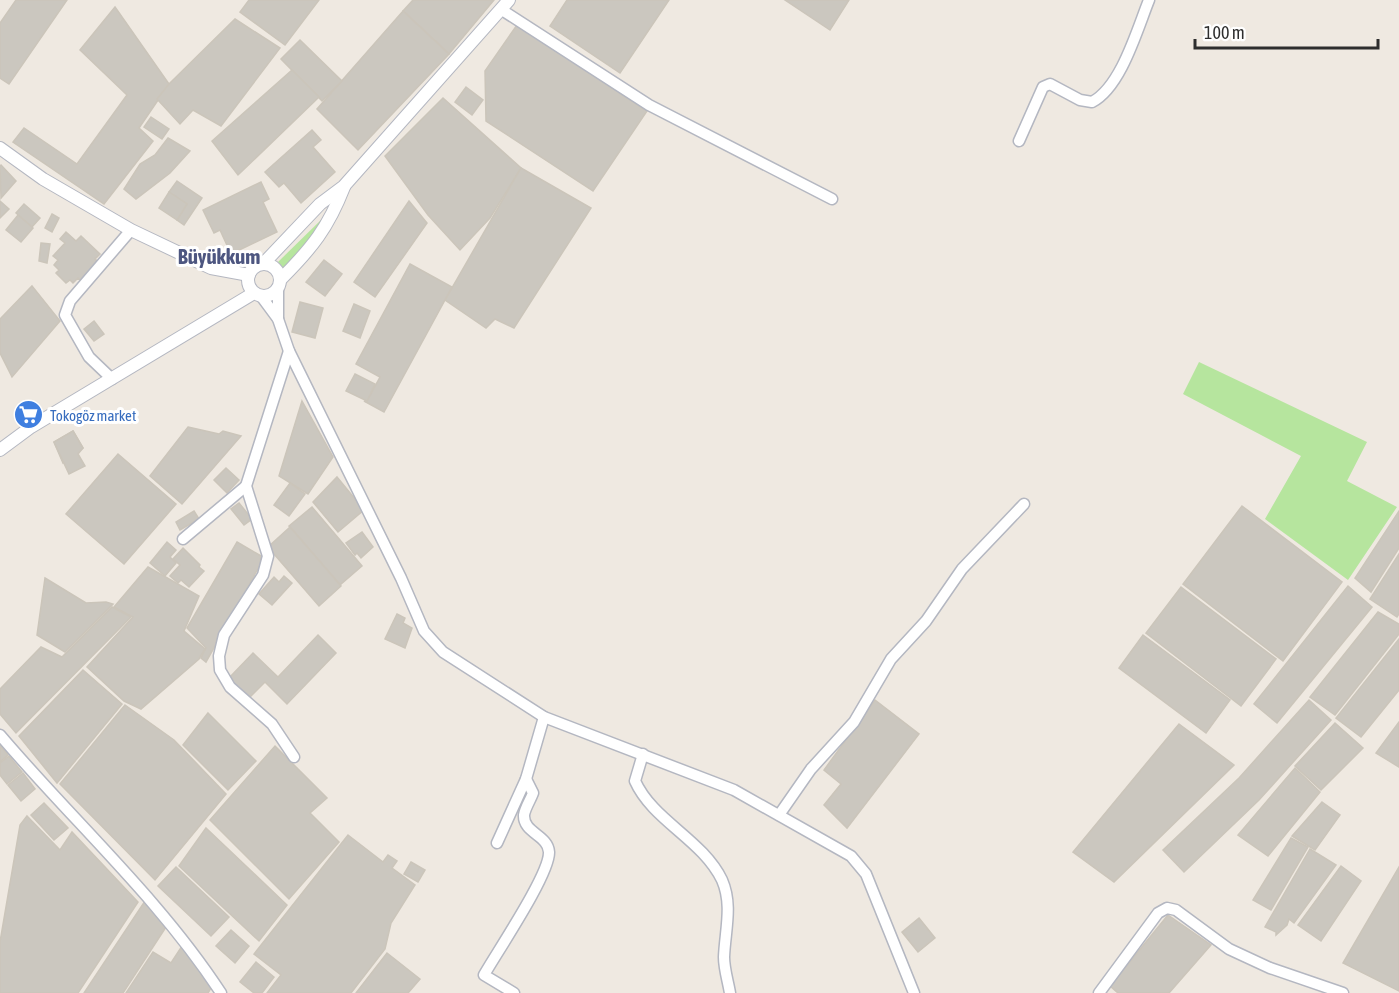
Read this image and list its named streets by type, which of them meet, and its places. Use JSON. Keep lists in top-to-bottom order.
{
  "districts": ["Büyükkum"],
  "places": {
    "supermarket": ["Tokogöz market"]
  },
  "scale_bar": "100 m"
}
